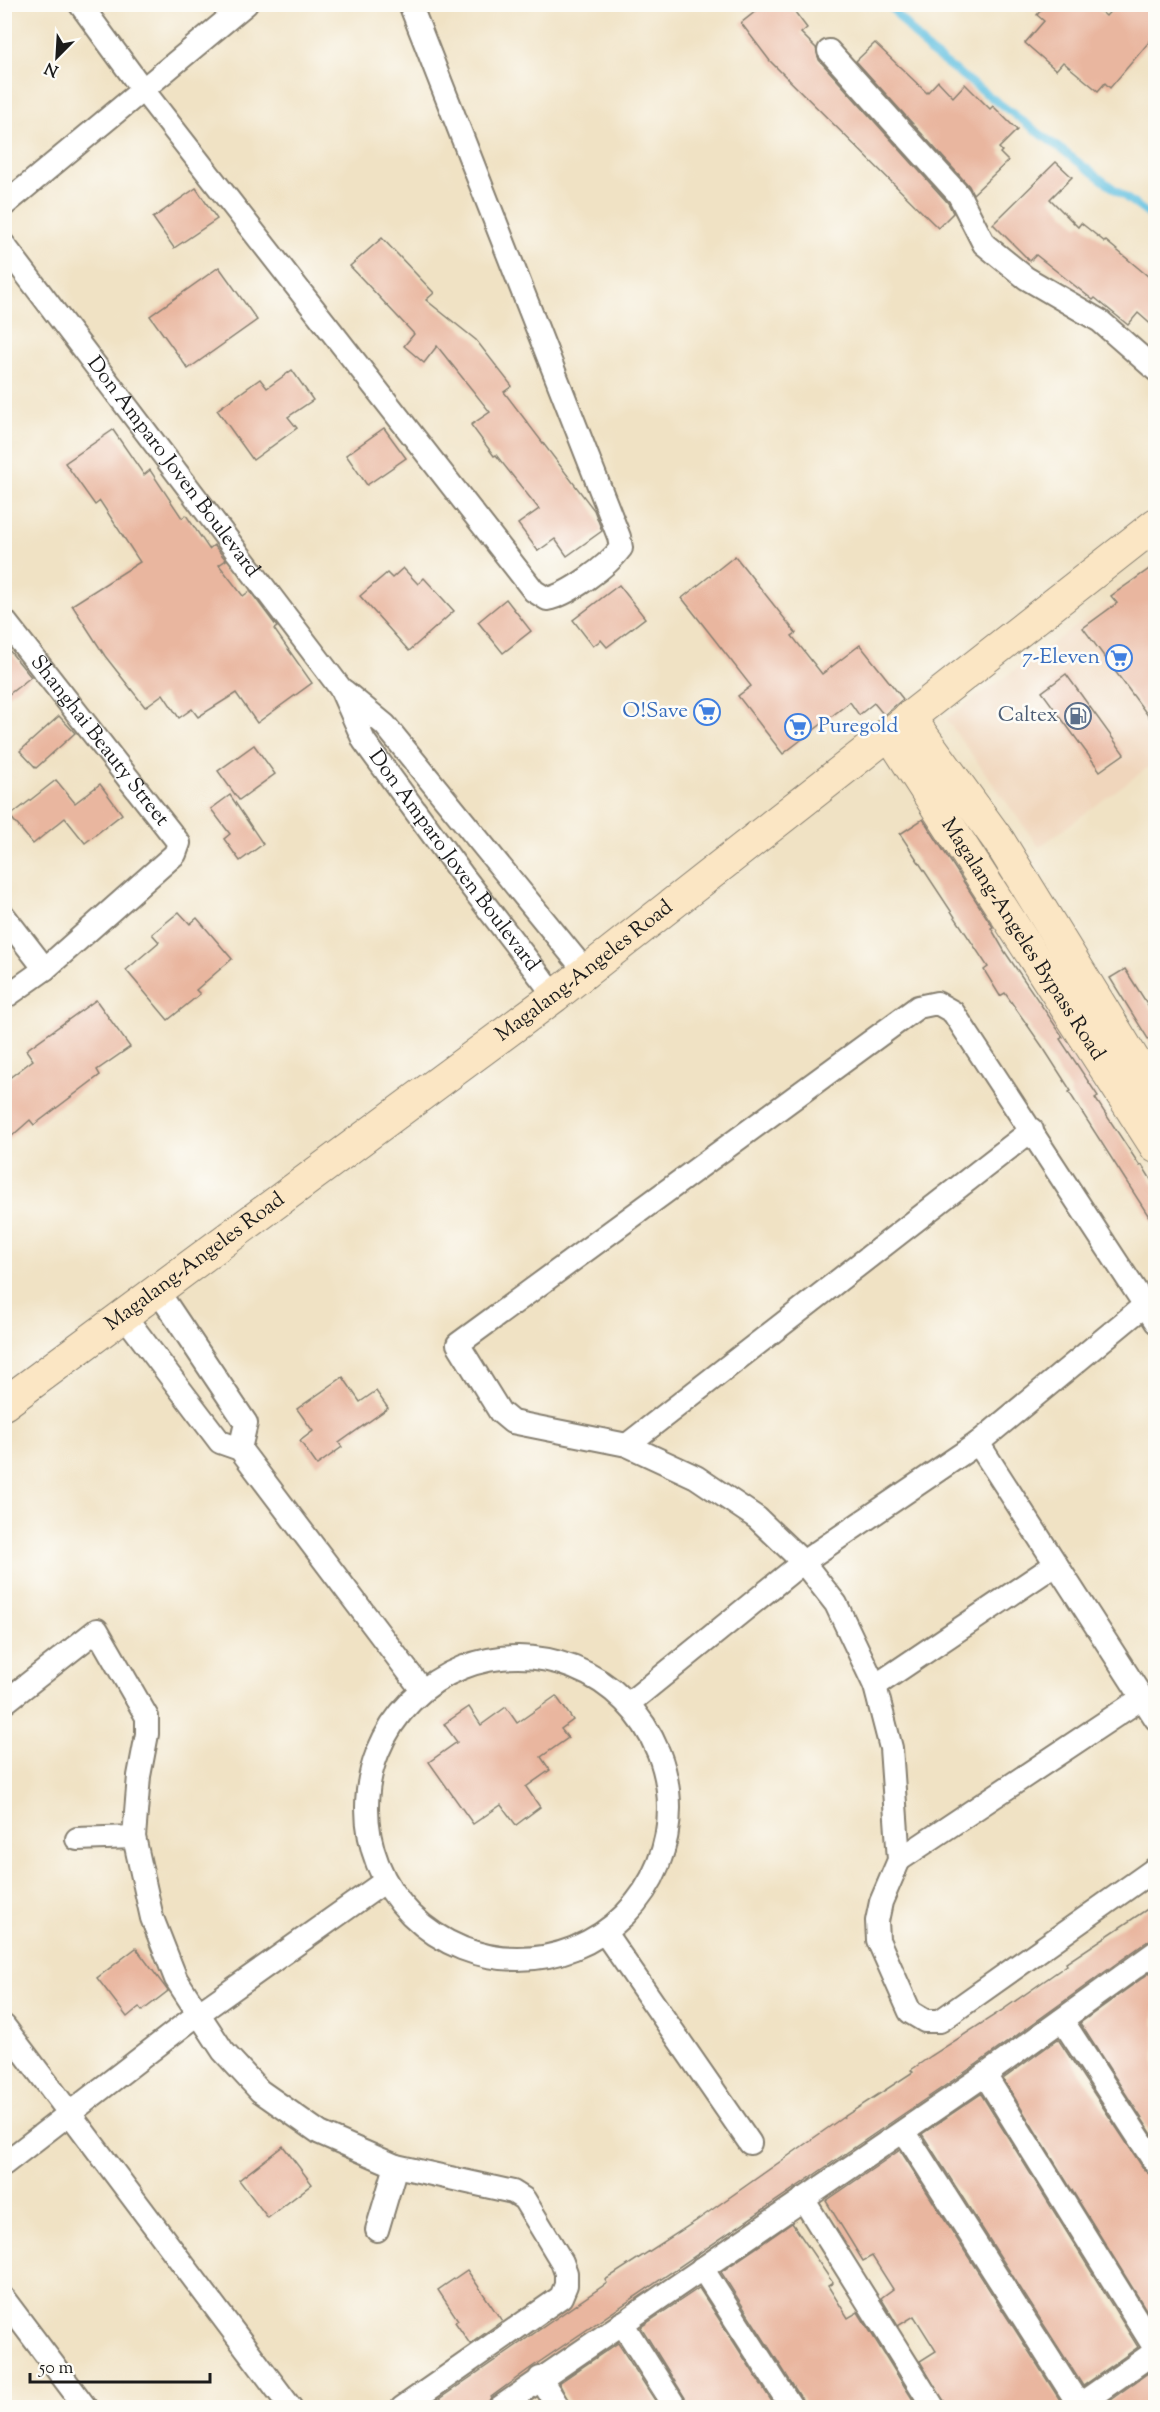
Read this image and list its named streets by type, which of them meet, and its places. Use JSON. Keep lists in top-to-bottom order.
{
  "streets": {
    "main road": ["Magalang-Angeles Bypass Road", "Magalang-Angeles Road"],
    "street": ["Don Amparo Joven Boulevard", "Shanghai Beauty Street"]
  },
  "crossings": [
    ["Don Amparo Joven Boulevard", "Magalang-Angeles Road"],
    ["Magalang-Angeles Bypass Road", "Magalang-Angeles Road"]
  ],
  "places": {
    "supermarket": ["7-Eleven", "O!Save", "Puregold"],
    "fuel station": ["Caltex"]
  },
  "scale_bar": "50 m",
  "north": "bottom left"
}
